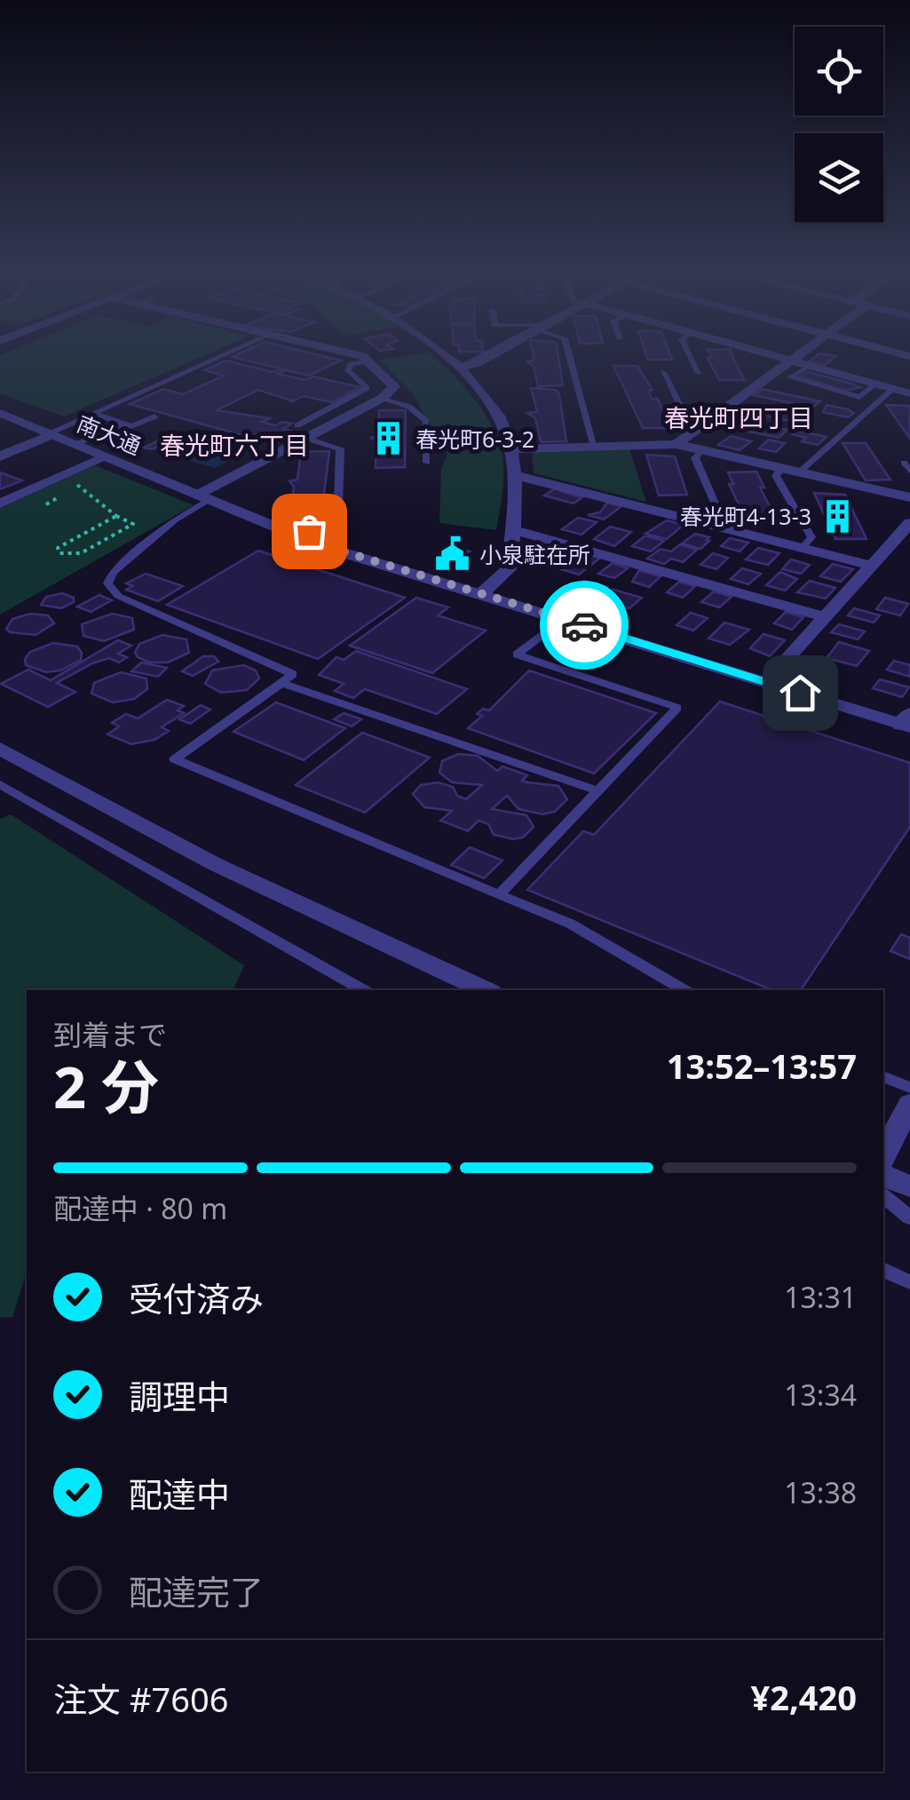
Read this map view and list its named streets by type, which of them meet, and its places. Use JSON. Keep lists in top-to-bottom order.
{
  "streets": {
    "street": ["南大通"]
  },
  "districts": ["春光町四丁目", "春光町六丁目"],
  "places": {
    "building": ["春光町6-3-2", "春光町4-13-3"],
    "public building": ["小泉駐在所"]
  },
  "page": {
    "heading": ["2 分", "到着まで", "13:52–13:57"],
    "panel": ["注文 #7606", "¥2,420"],
    "bar": "配達中 · 80 m",
    "list": [
      ["受付済み", "13:31"],
      ["調理中", "13:34"],
      ["配達中", "13:38"],
      "配達完了"
    ]
  }
}
